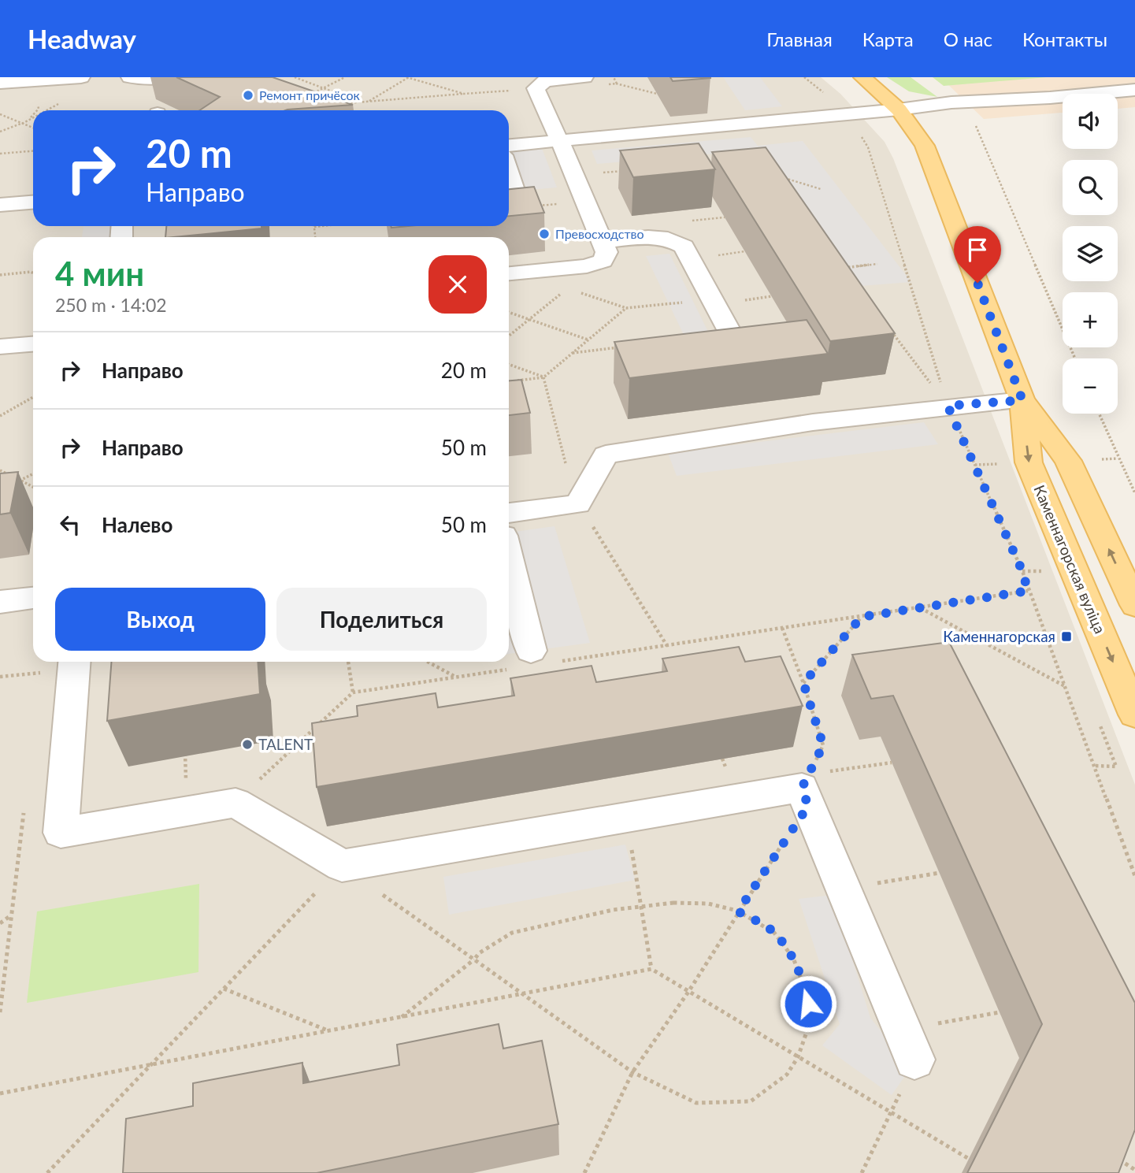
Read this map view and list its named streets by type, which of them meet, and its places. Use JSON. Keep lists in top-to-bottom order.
{
  "streets": {
    "main road": ["Каменнагорская вуліца"]
  },
  "places": {
    "other": ["Ремонт причёсок", "Превосходство", "TALENT"],
    "transit": ["Каменнагорская"]
  },
  "page": {
    "header": "Headway",
    "nav": [
      "Главная",
      "Карта",
      "О нас",
      "Контакты"
    ],
    "map_buttons": ["+", "−"],
    "turn": ["20 m", "Направо"],
    "heading": ["4 мин", "250 m · 14:02"],
    "list": [
      {
        "name": "Направо",
        "value": "20 m"
      },
      {
        "name": "Направо",
        "value": "50 m"
      },
      {
        "name": "Налево",
        "value": "50 m"
      }
    ],
    "buttons": ["Выход", "Поделиться"]
  }
}
